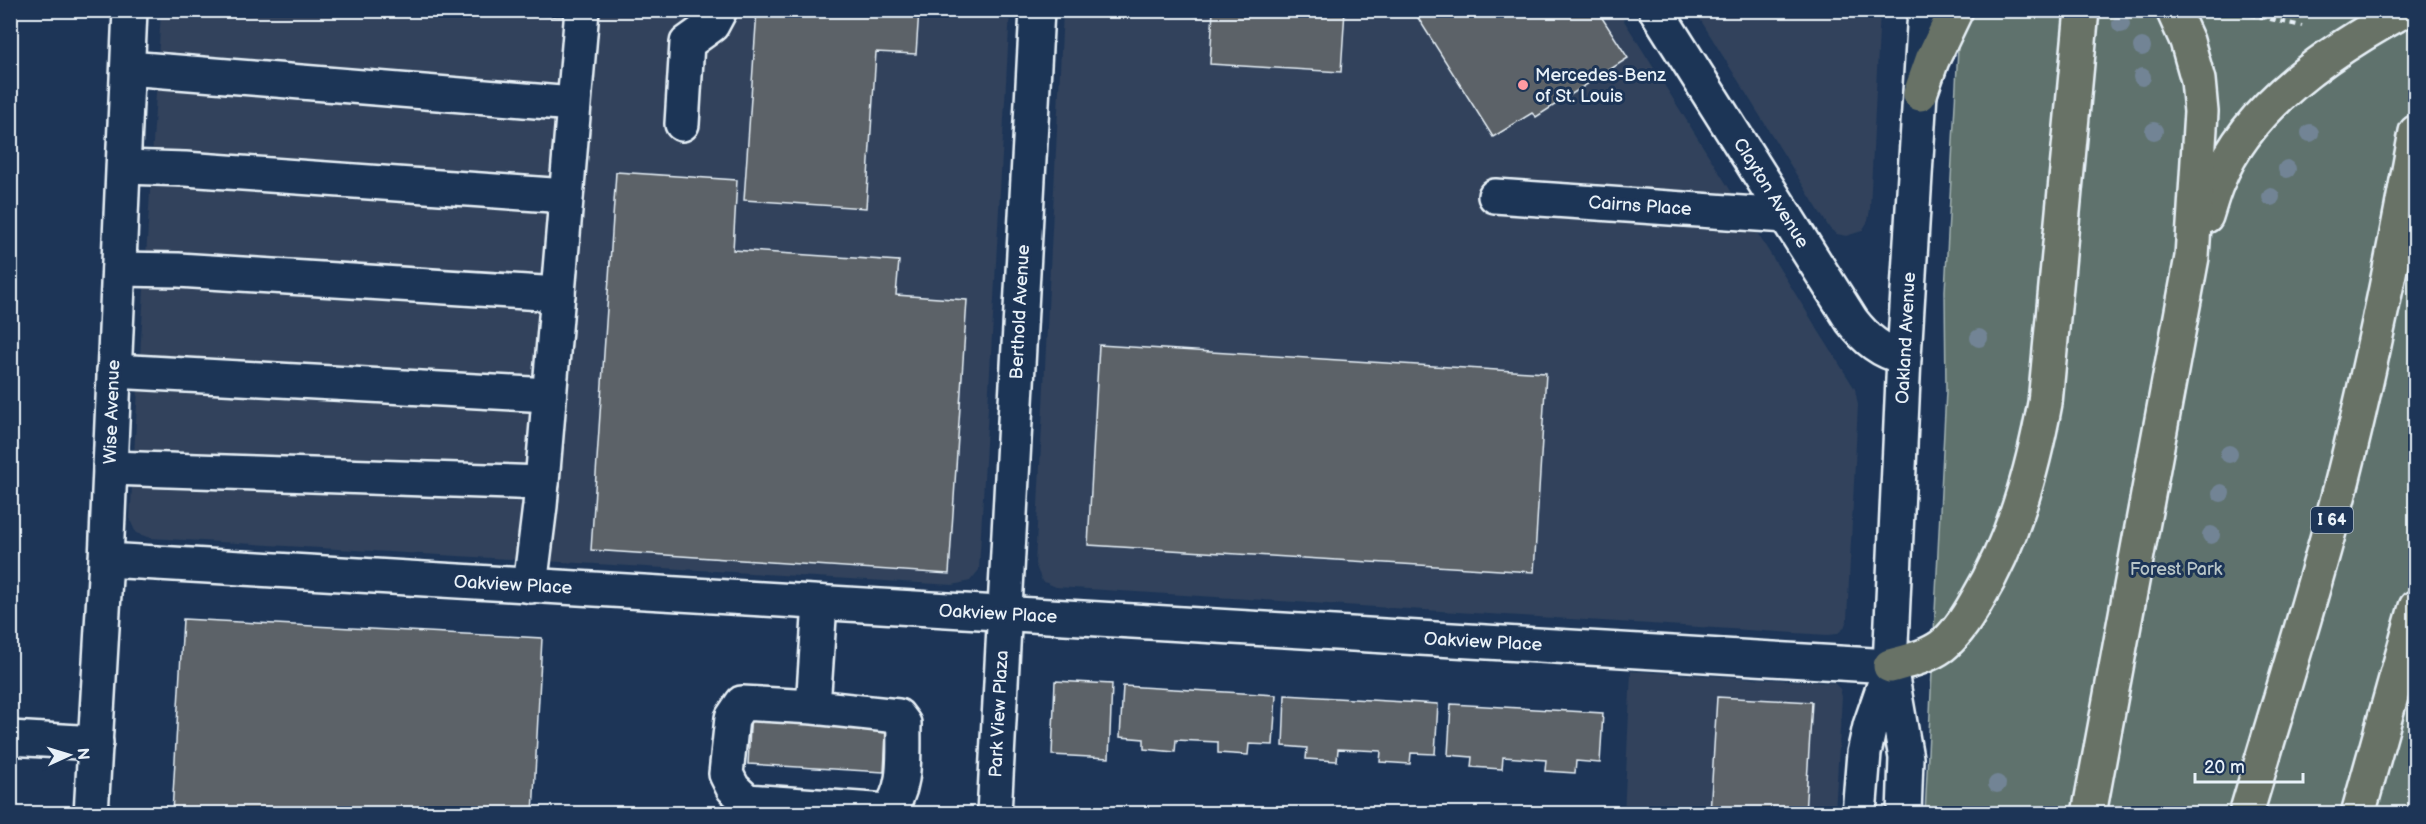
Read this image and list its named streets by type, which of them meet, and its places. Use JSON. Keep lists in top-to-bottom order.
{
  "streets": {
    "main road": ["I 64"],
    "street": [
      "Clayton Avenue",
      "Cairns Place",
      "Berthold Avenue",
      "Oakland Avenue",
      "Wise Avenue",
      "Oakview Place",
      "Park View Plaza"
    ]
  },
  "crossings": [
    ["Clayton Avenue", "Cairns Place"],
    ["Clayton Avenue", "Oakland Avenue"],
    ["Berthold Avenue", "Oakview Place"],
    ["Berthold Avenue", "Park View Plaza"],
    ["Oakland Avenue", "Oakview Place"],
    ["Wise Avenue", "Oakview Place"],
    ["Oakview Place", "Park View Plaza"]
  ],
  "parks": ["Forest Park"],
  "places": ["Mercedes-Benz of St. Louis"],
  "scale_bar": "20 m",
  "north": "right"
}
